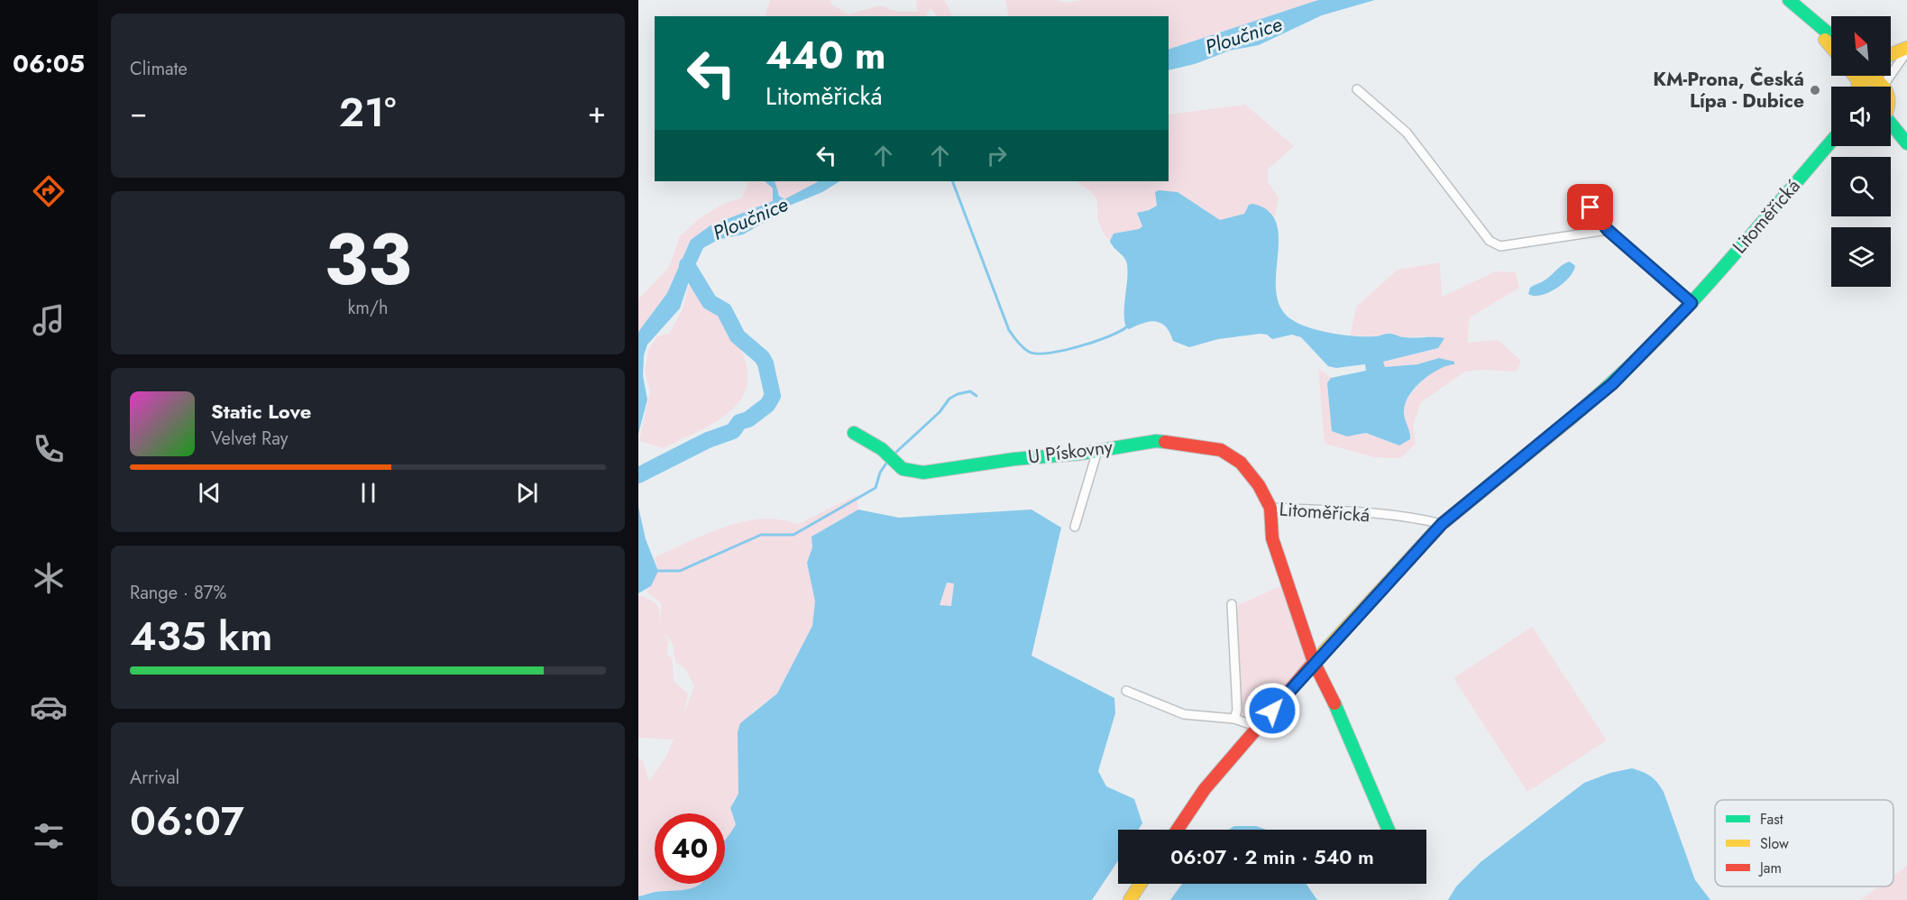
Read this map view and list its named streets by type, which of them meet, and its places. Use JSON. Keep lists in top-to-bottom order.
{
  "streets": {
    "street": ["Litoměřická", "U Pískovny"]
  },
  "crossings": [
    ["Litoměřická", "U Pískovny"]
  ],
  "water": ["Ploučnice"],
  "places": ["KM-Prona, Česká Lípa - Dubice"],
  "legend": ["Fast", "Slow", "Jam"],
  "north": "top left",
  "page": {
    "tabs": "06:05",
    "tile": [
      "Climate",
      ["33", "km/h"],
      ["Range · 87%", "435 km"],
      ["Arrival", "06:07"]
    ],
    "turn": ["440 m", "Litoměřická"],
    "heat": ["−", "21°", "+"],
    "song": ["Static Love", "Velvet Ray"],
    "limit": "40",
    "trip": "06:07 · 2 min · 540 m"
  }
}
